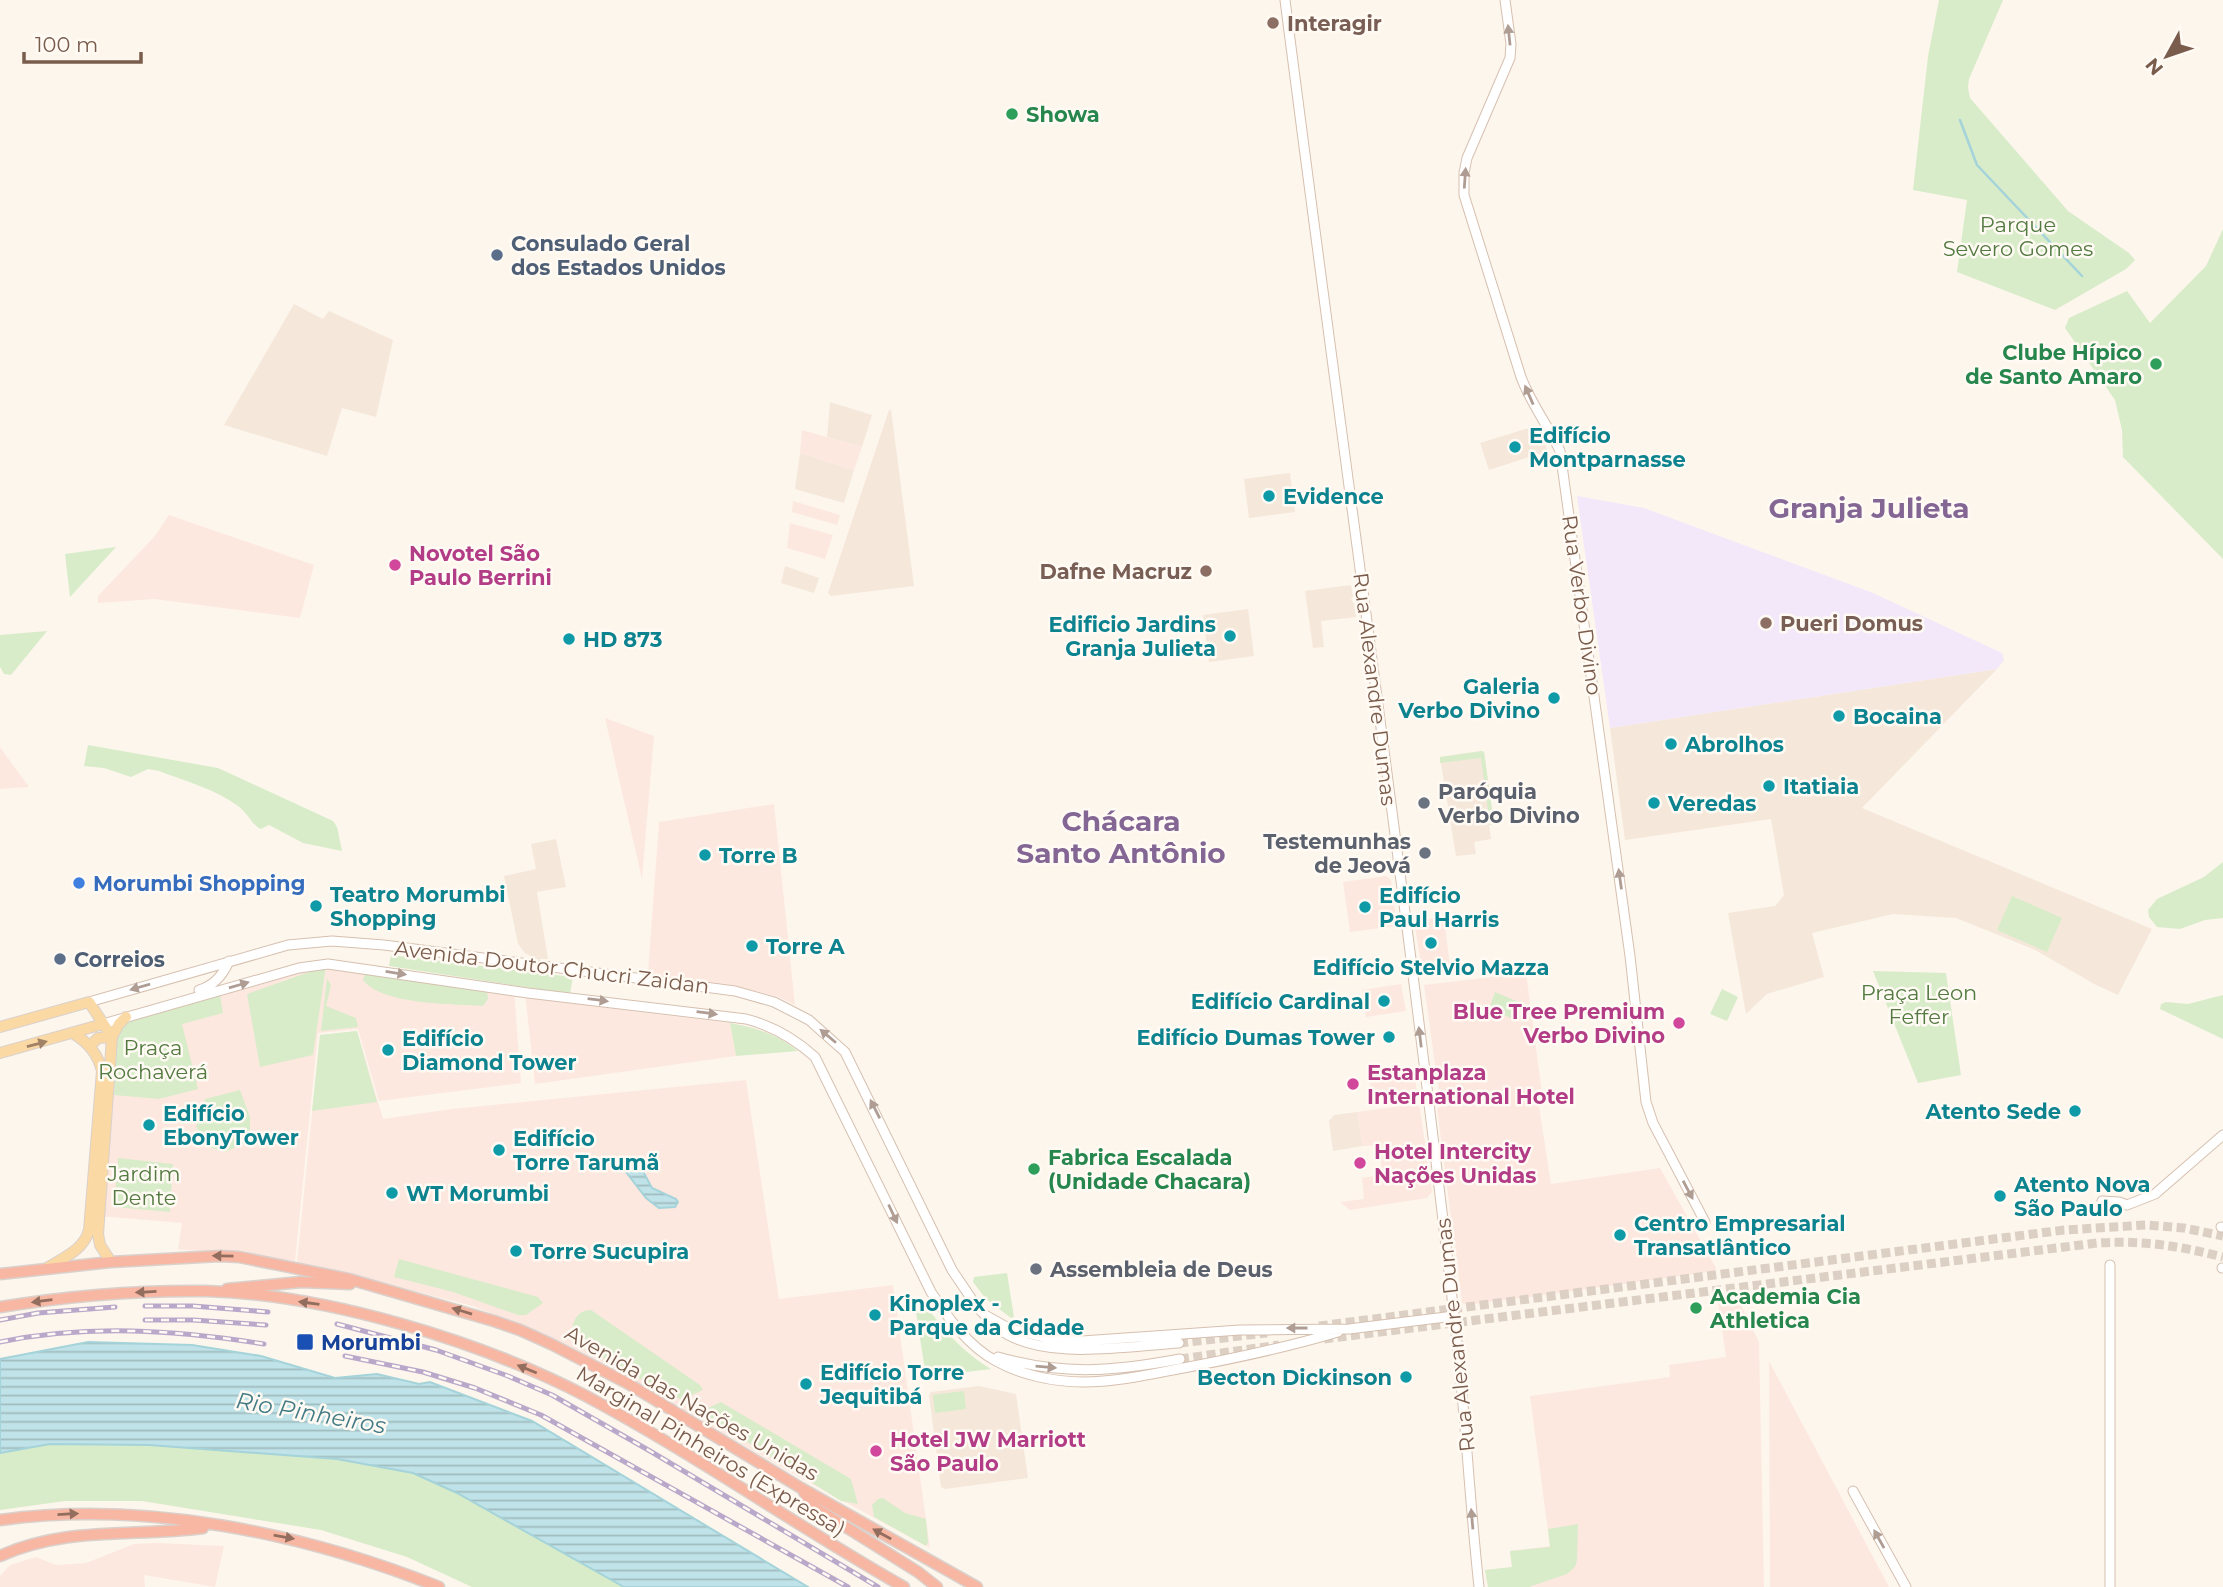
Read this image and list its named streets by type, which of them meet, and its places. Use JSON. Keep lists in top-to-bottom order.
{
  "streets": {
    "highway": ["Avenida das Nações Unidas", "Marginal Pinheiros (Expressa)"],
    "main road": ["Rua Verbo Divino", "Rua Alexandre Dumas", "Avenida Doutor Chucri Zaidan"]
  },
  "one_way": ["Rua Alexandre Dumas"],
  "districts": ["Granja Julieta", "Chácara Santo Antônio"],
  "water": ["Rio Pinheiros"],
  "parks": [
    "Parque Severo Gomes",
    "Praça Leon Feffer",
    "Praça Rochaverá",
    "Jardim Dente"
  ],
  "places": {
    "other": [
      "Interagir",
      "Showa",
      "Consulado Geral dos Estados Unidos",
      "Clube Hípico de Santo Amaro",
      "Edifício Montparnasse",
      "Evidence",
      "Novotel São Paulo Berrini",
      "Dafne Macruz",
      "Pueri Domus",
      "Edificio Jardins Granja Julieta",
      "HD 873",
      "Galeria Verbo Divino",
      "Bocaina",
      "Abrolhos",
      "Itatiaia",
      "Paróquia Verbo Divino",
      "Veredas",
      "Testemunhas de Jeová",
      "Torre B",
      "Morumbi Shopping",
      "Teatro Morumbi Shopping",
      "Edifício Paul Harris",
      "Edifício Stelvio Mazza",
      "Torre A",
      "Correios",
      "Edifício Cardinal",
      "Blue Tree Premium Verbo Divino",
      "Edifício Dumas Tower",
      "Edifício Diamond Tower",
      "Estanplaza International Hotel",
      "Atento Sede",
      "Edifício EbonyTower",
      "Edifício Torre Tarumã",
      "Hotel Intercity Nações Unidas",
      "Fabrica Escalada (Unidade Chacara)",
      "WT Morumbi",
      "Atento Nova São Paulo",
      "Centro Empresarial Transatlântico",
      "Torre Sucupira",
      "Assembleia de Deus",
      "Academia Cia Athletica",
      "Kinoplex - Parque da Cidade",
      "Becton Dickinson",
      "Edifício Torre Jequitibá",
      "Hotel JW Marriott São Paulo"
    ],
    "transit": ["Morumbi"]
  },
  "scale_bar": "100 m",
  "north": "bottom left"
}
